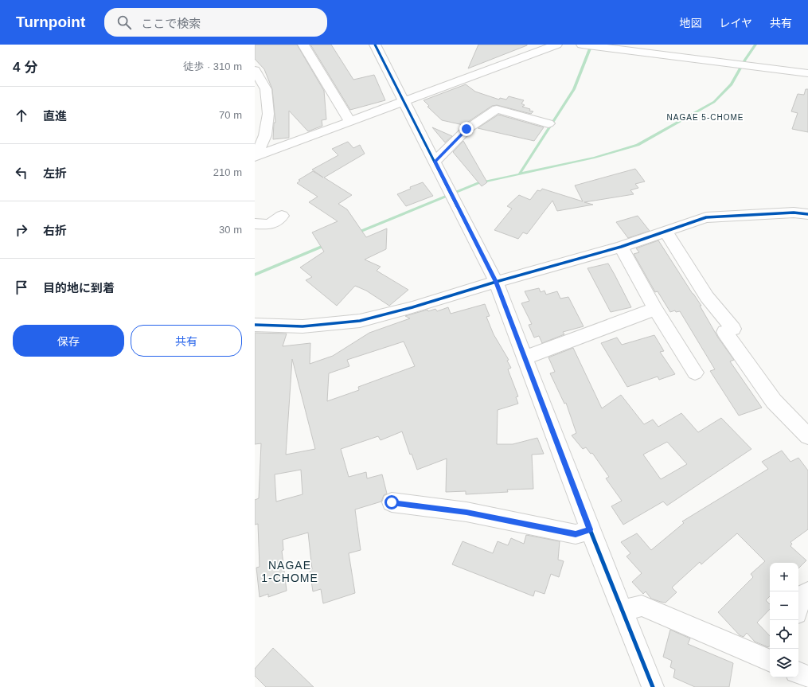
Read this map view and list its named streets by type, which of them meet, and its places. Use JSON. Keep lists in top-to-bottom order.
{
  "districts": ["NAGAE 5-CHOME", "NAGAE 1-CHOME"],
  "page": {
    "header": "Turnpoint",
    "search": "ここで検索",
    "nav": ["地図", "レイヤ", "共有"],
    "heading": ["4 分", "徒歩 · 310 m"],
    "list": [
      ["直進", "70 m"],
      ["左折", "210 m"],
      ["右折", "30 m"],
      "目的地に到着"
    ],
    "buttons": ["保存", "共有"],
    "map_buttons": ["+", "−"]
  }
}
